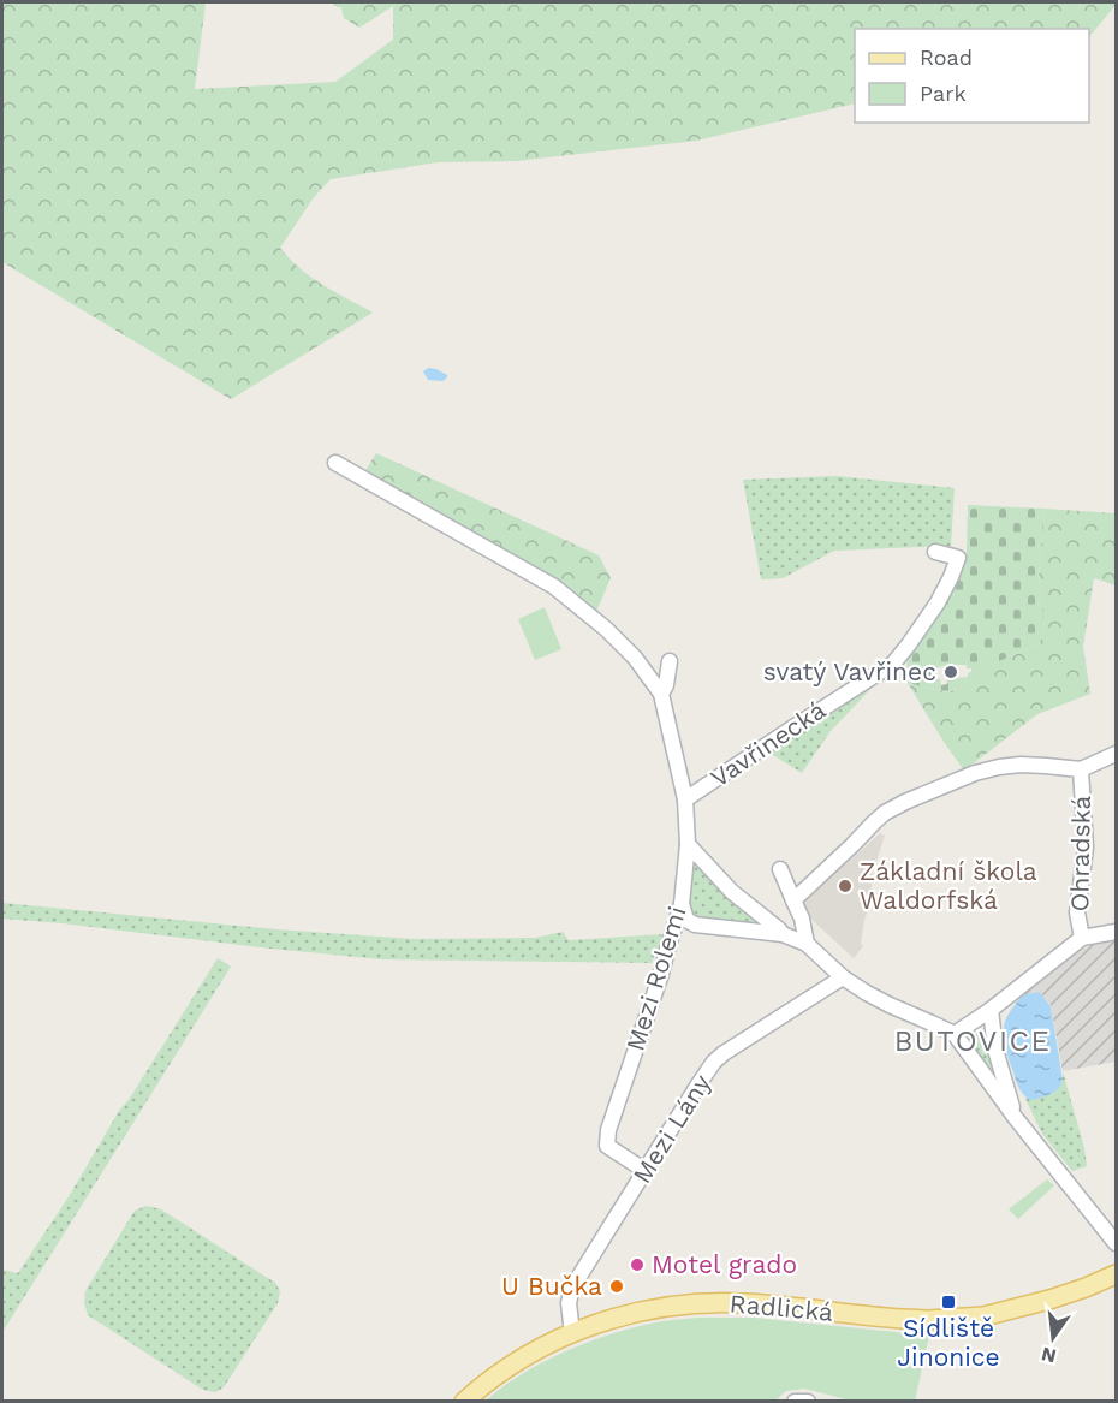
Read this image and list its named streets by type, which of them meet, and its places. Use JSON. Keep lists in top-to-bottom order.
{
  "streets": {
    "main road": ["Radlická"],
    "street": [
      "Vavřinecká",
      "Ohradská",
      "Mezi Rolemi",
      "Mezi Lány"
    ]
  },
  "crossings": [
    ["Vavřinecká", "Mezi Rolemi"],
    ["Mezi Rolemi", "Mezi Lány"],
    ["Mezi Lány", "Radlická"]
  ],
  "districts": ["BUTOVICE"],
  "places": {
    "other": [
      "svatý Vavřinec",
      "Základní škola Waldorfská",
      "Motel grado",
      "U Bučka"
    ],
    "transit": ["Sídliště Jinonice"]
  },
  "legend": ["Road", "Park"],
  "north": "bottom"
}
